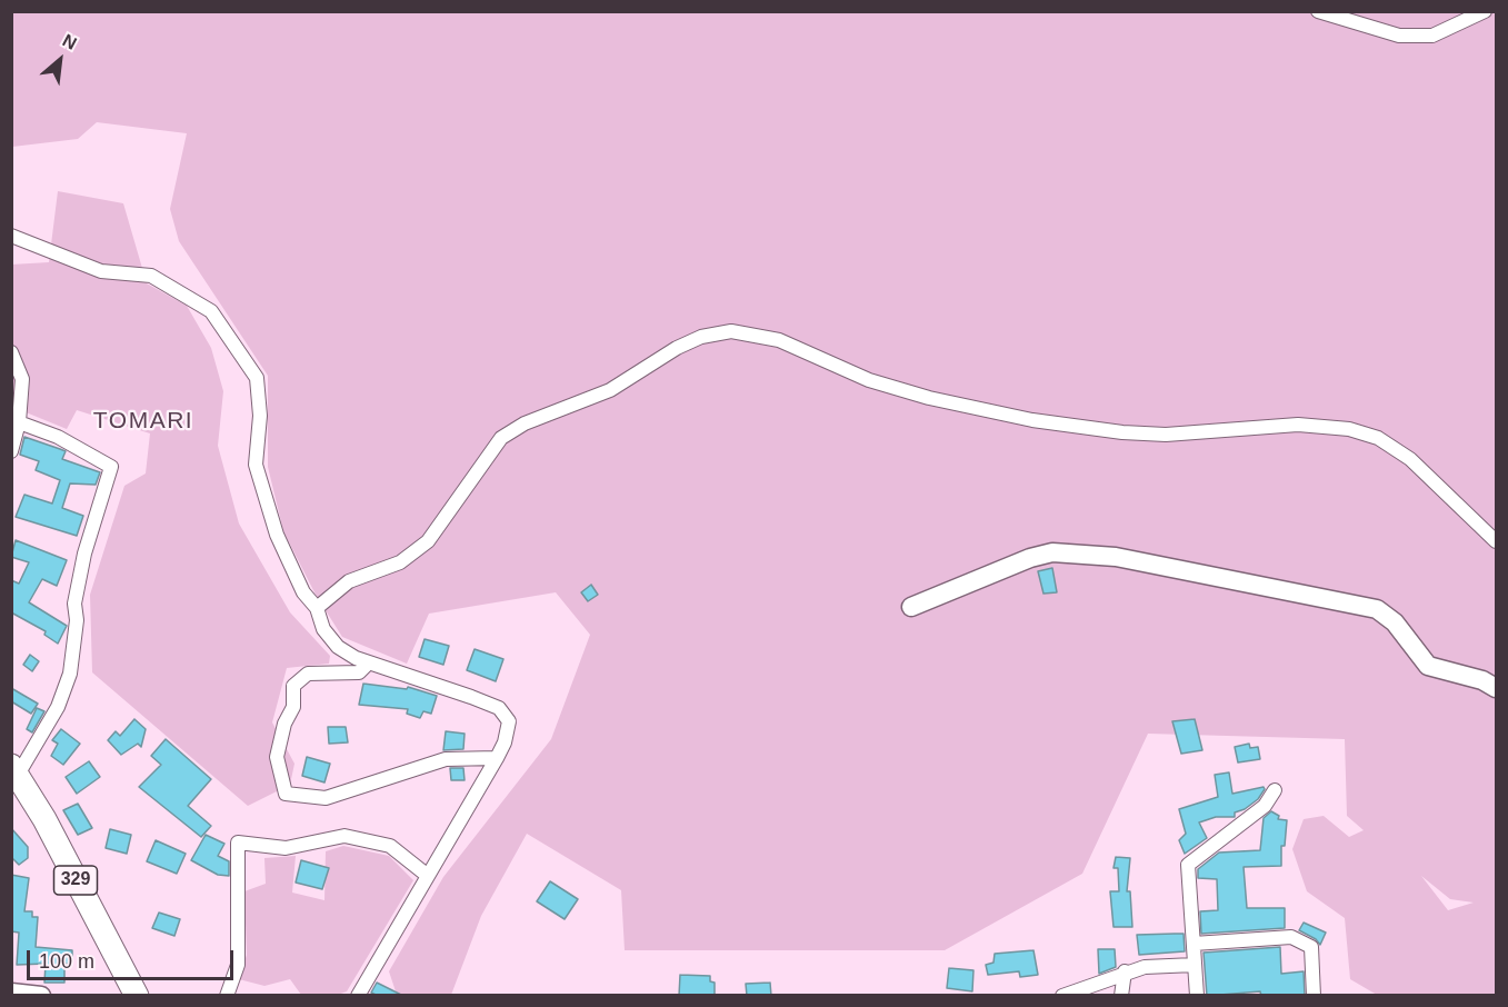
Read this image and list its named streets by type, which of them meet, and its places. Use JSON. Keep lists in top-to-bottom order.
{
  "streets": {
    "highway": ["329"]
  },
  "districts": ["TOMARI"],
  "scale_bar": "100 m",
  "north": "top right"
}
